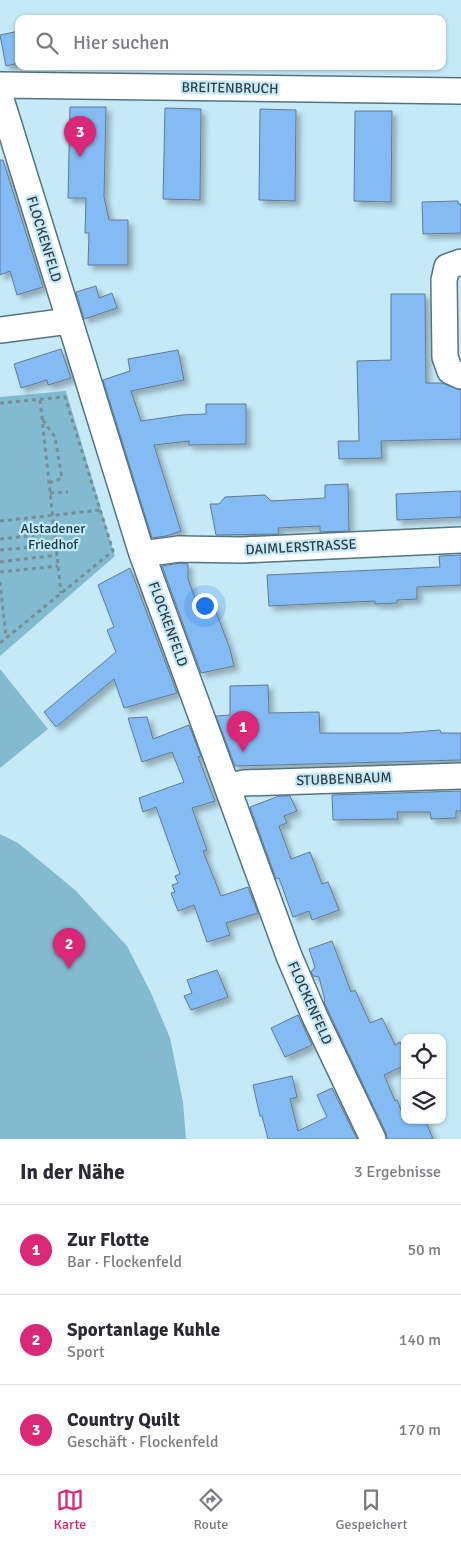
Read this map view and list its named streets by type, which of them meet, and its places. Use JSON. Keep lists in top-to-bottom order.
{
  "streets": {
    "street": [
      "BREITENBRUCH",
      "FLOCKENFELD",
      "DAIMLERSTRASSE",
      "STUBBENBAUM"
    ]
  },
  "crossings": [
    ["FLOCKENFELD", "DAIMLERSTRASSE"],
    ["FLOCKENFELD", "STUBBENBAUM"]
  ],
  "parks": ["Alstadener Friedhof"],
  "page": {
    "search": "Hier suchen",
    "pins": ["3", "1", "2"],
    "heading": ["In der Nähe", "3 Ergebnisse"],
    "list": [
      {
        "mark": "1",
        "name": "Zur Flotte",
        "note": "Bar · Flockenfeld",
        "value": "50 m"
      },
      {
        "mark": "2",
        "name": "Sportanlage Kuhle",
        "note": "Sport",
        "value": "140 m"
      },
      {
        "mark": "3",
        "name": "Country Quilt",
        "note": "Geschäft · Flockenfeld",
        "value": "170 m"
      }
    ],
    "nav": ["Karte", "Route", "Gespeichert"]
  }
}
